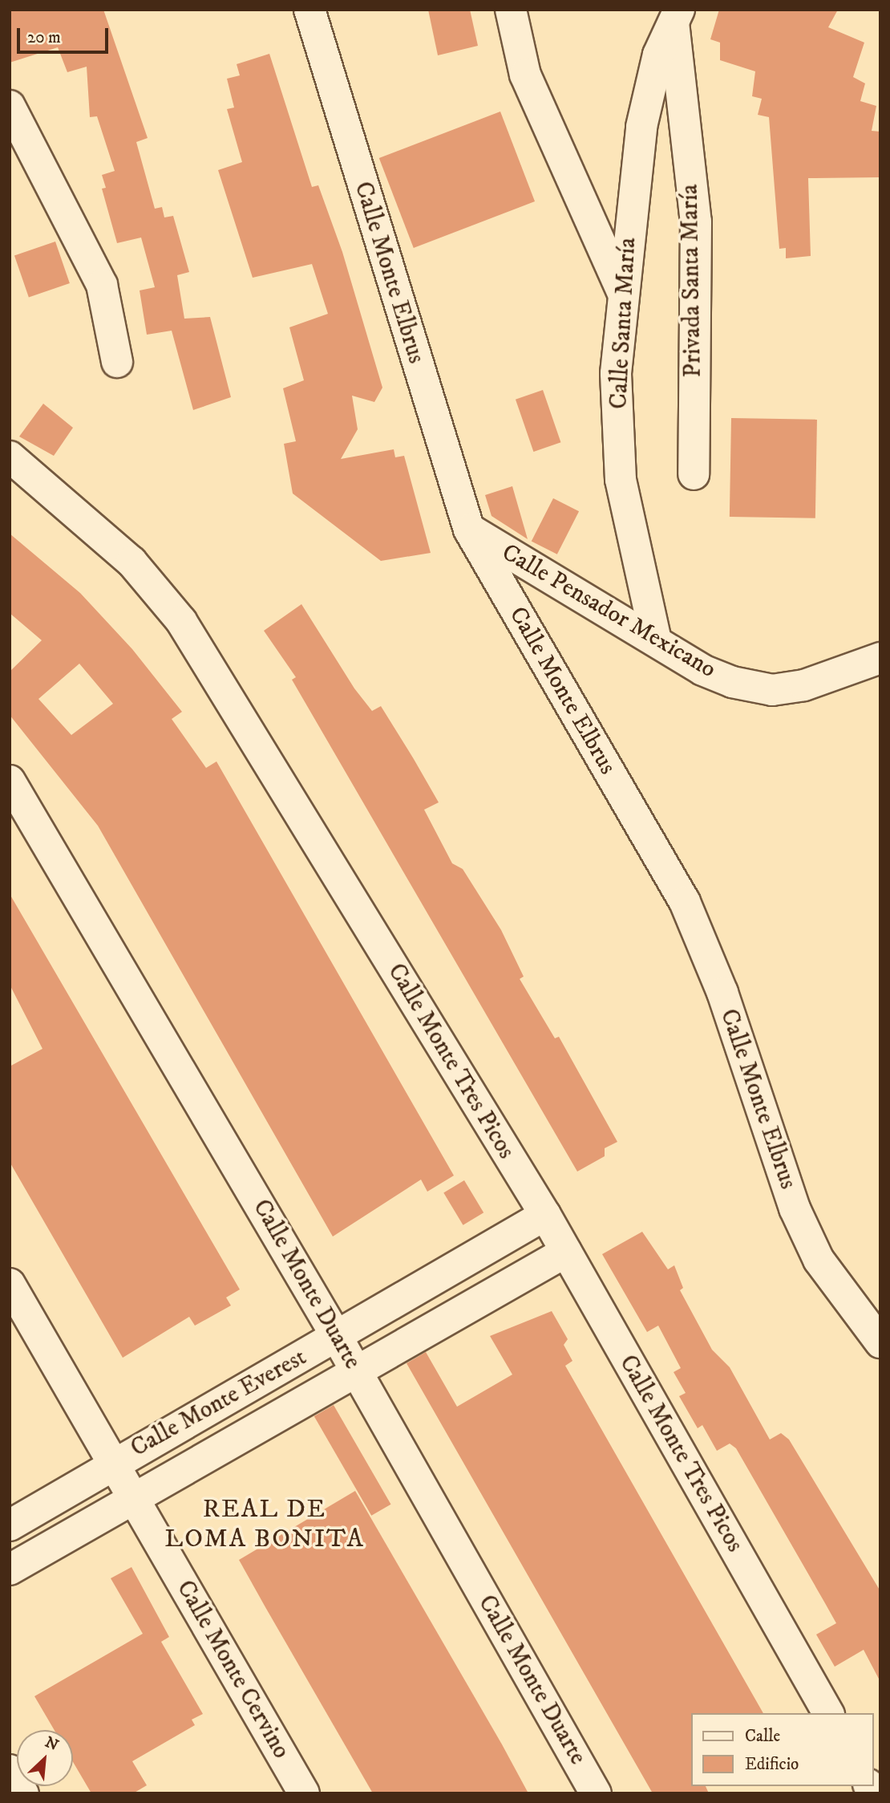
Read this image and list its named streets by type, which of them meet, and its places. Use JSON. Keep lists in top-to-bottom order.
{
  "streets": {
    "street": [
      "Calle Monte Elbrus",
      "Privada Santa María",
      "Calle Santa María",
      "Calle Pensador Mexicano",
      "Calle Monte Tres Picos",
      "Calle Monte Duarte",
      "Calle Monte Everest",
      "Calle Monte Cervino"
    ]
  },
  "crossings": [
    ["Calle Monte Elbrus", "Calle Pensador Mexicano"],
    ["Privada Santa María", "Calle Santa María"],
    ["Calle Santa María", "Calle Pensador Mexicano"],
    ["Calle Monte Tres Picos", "Calle Monte Everest"],
    ["Calle Monte Duarte", "Calle Monte Everest"],
    ["Calle Monte Everest", "Calle Monte Cervino"]
  ],
  "districts": ["REAL DE LOMA BONITA"],
  "legend": ["Calle", "Edificio"],
  "scale_bar": "20 m",
  "north": "top right"
}
